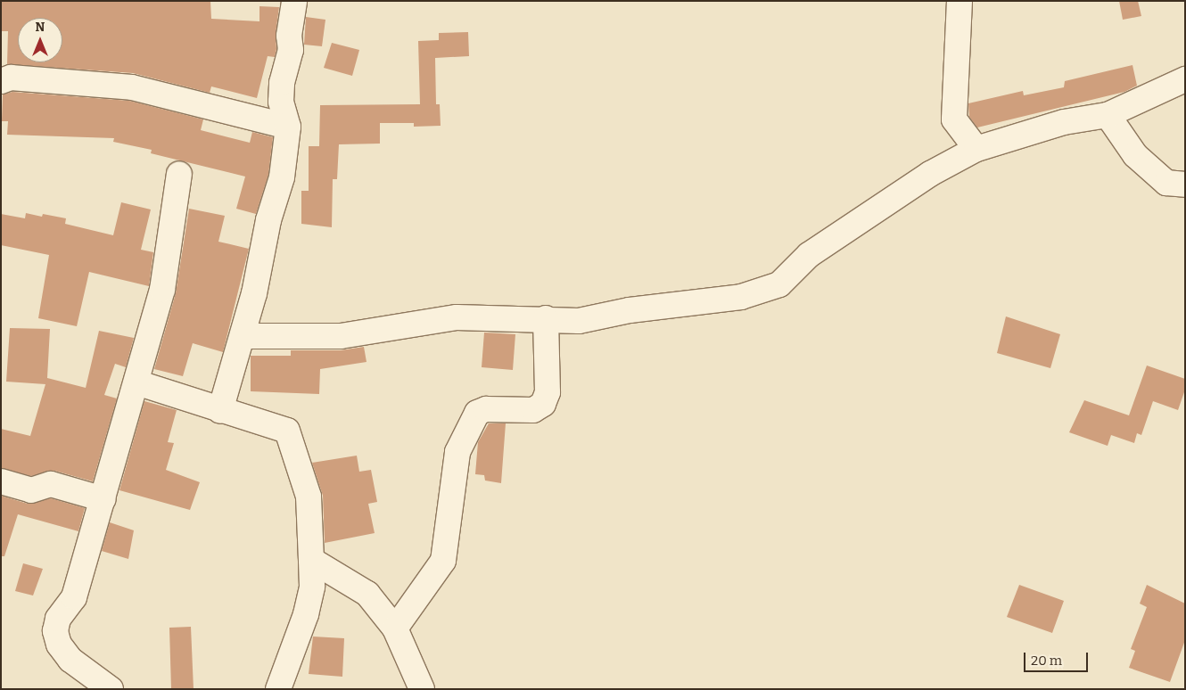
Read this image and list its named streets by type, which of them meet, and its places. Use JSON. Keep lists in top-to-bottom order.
{
  "scale_bar": "20 m",
  "north": "top"
}
